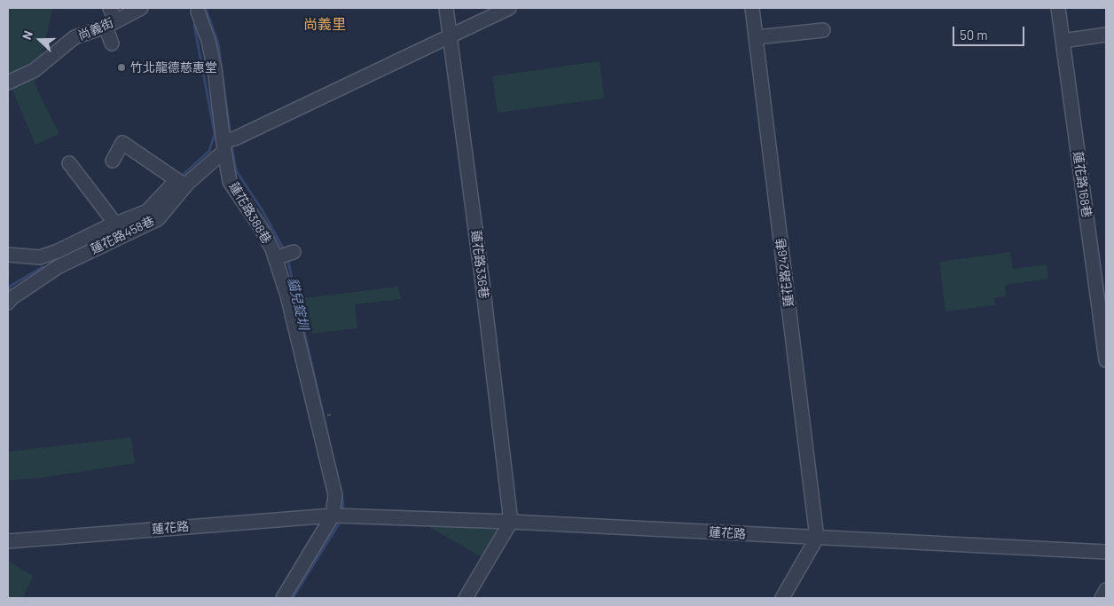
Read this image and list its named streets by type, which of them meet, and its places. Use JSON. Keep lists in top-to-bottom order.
{
  "streets": {
    "street": [
      "尚義街",
      "蓮花路168巷",
      "蓮花路388巷",
      "蓮花路458巷",
      "蓮花路336巷",
      "蓮花路246巷",
      "蓮花路"
    ]
  },
  "crossings": [
    ["蓮花路388巷", "蓮花路458巷"],
    ["蓮花路388巷", "蓮花路"],
    ["蓮花路458巷", "蓮花路336巷"],
    ["蓮花路336巷", "蓮花路"],
    ["蓮花路246巷", "蓮花路"]
  ],
  "districts": ["尚義里"],
  "water": ["貓兒錠圳"],
  "places": ["竹北龍德慈惠堂"],
  "scale_bar": "50 m",
  "north": "left"
}
